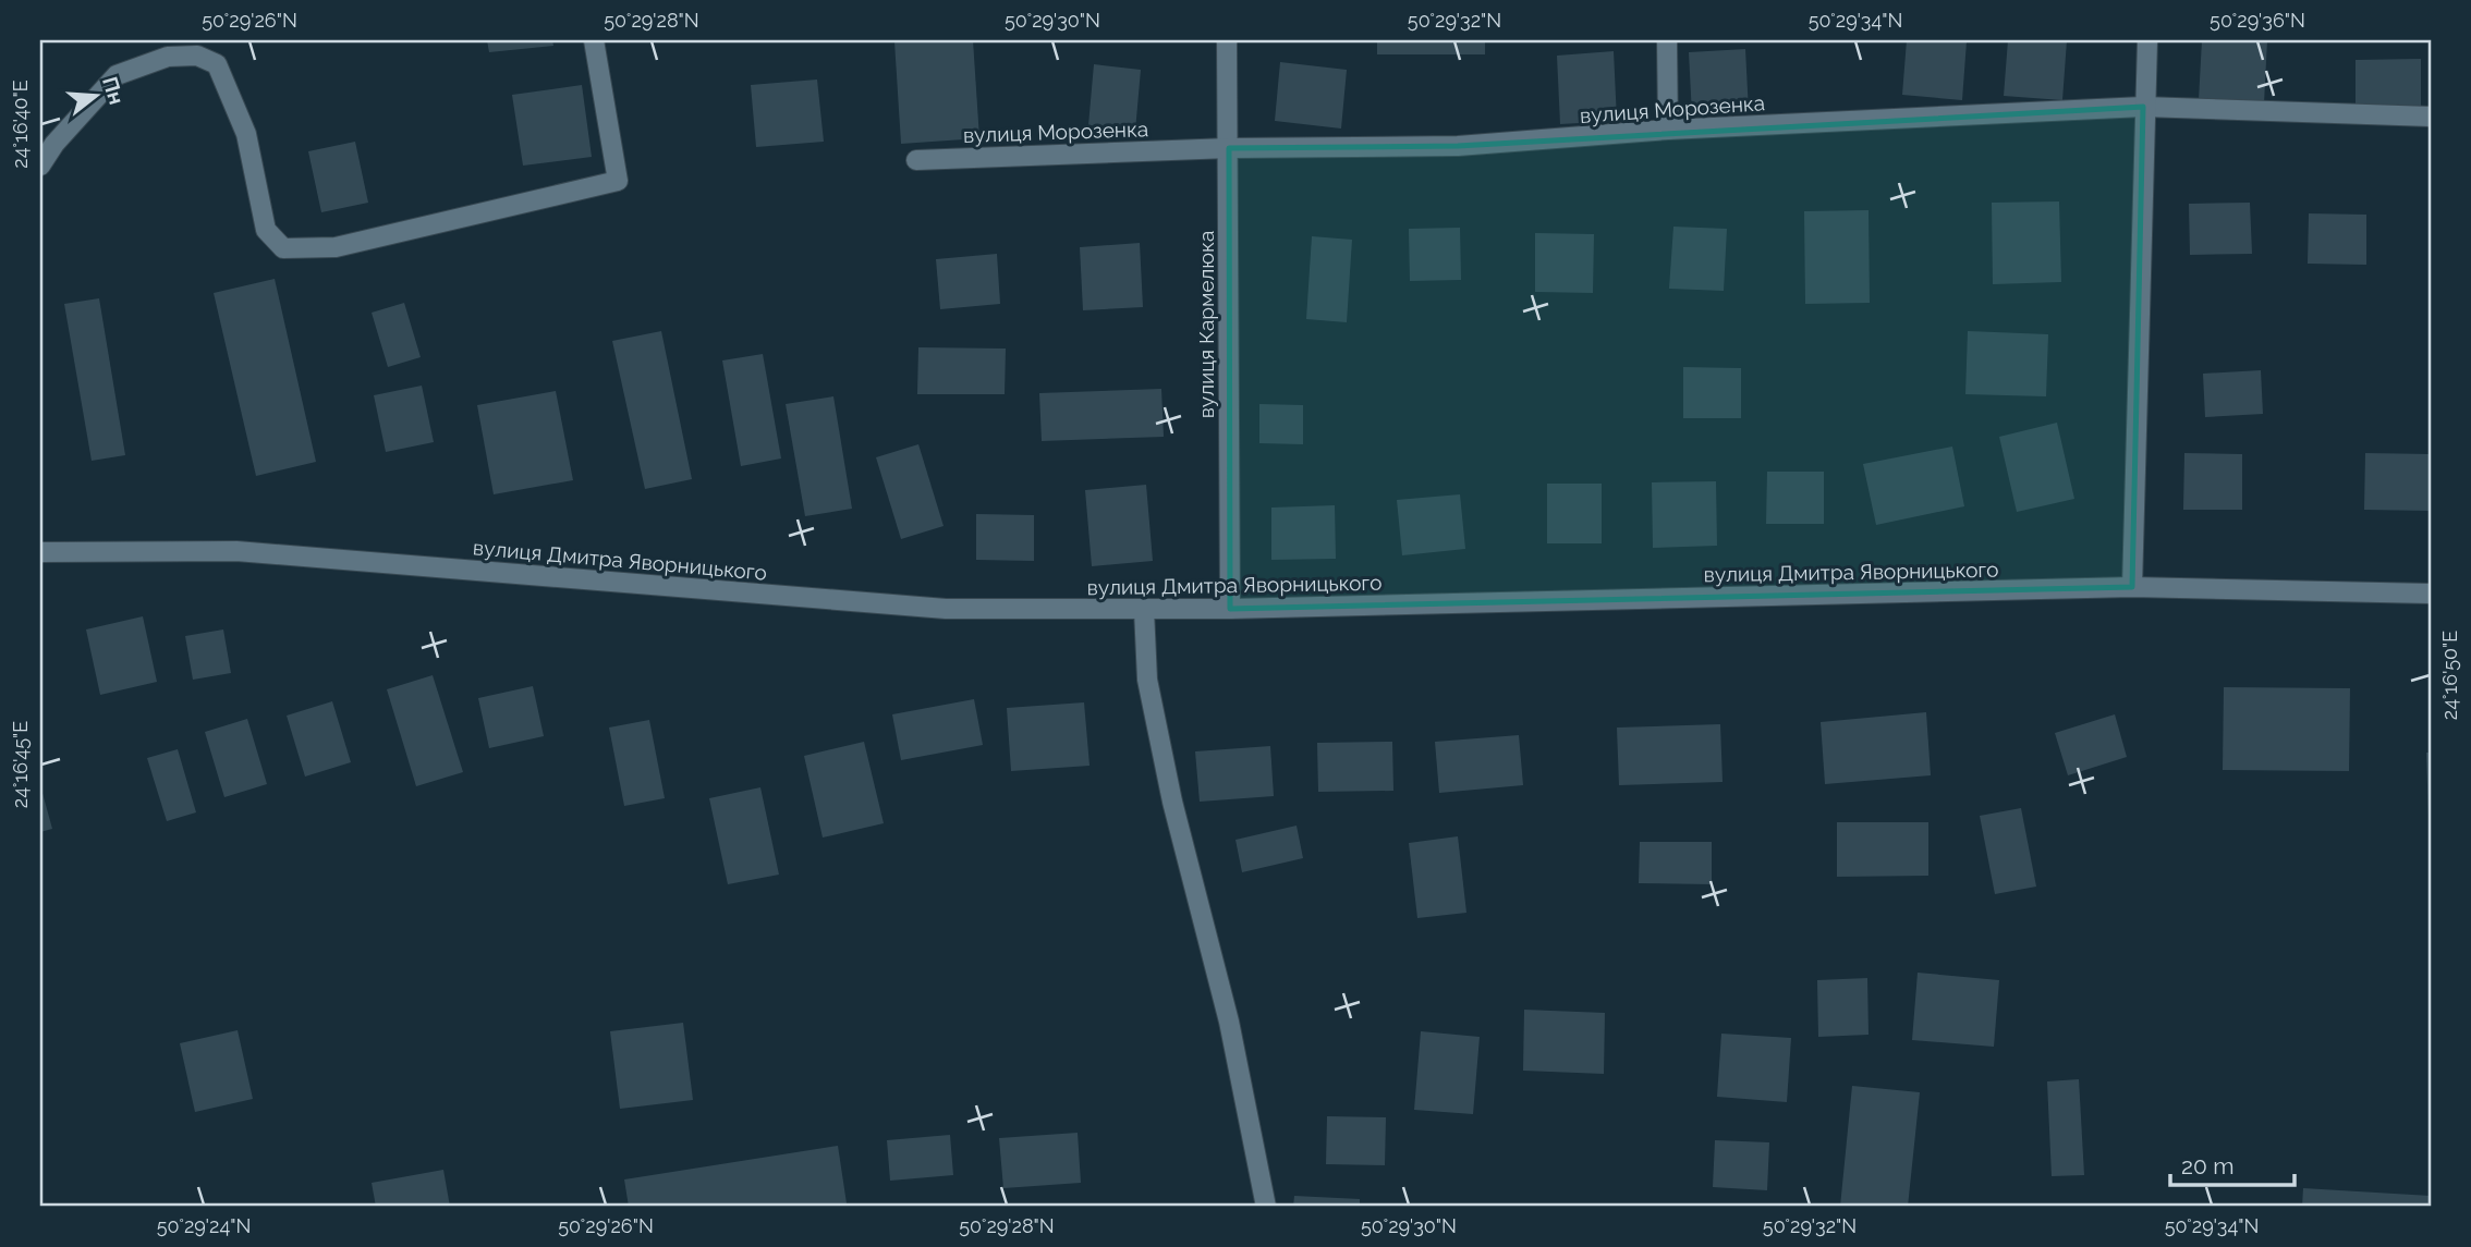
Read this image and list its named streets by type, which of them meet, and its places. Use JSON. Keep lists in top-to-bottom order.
{
  "streets": {
    "street": ["вулиця Морозенка", "вулиця Кармелюка", "вулиця Дмитра Яворницького"]
  },
  "crossings": [
    ["вулиця Морозенка", "вулиця Кармелюка"],
    ["вулиця Кармелюка", "вулиця Дмитра Яворницького"]
  ],
  "scale_bar": "20 m",
  "north": "right",
  "coordinates": [
    "50°29'26\"N",
    "50°29'28\"N",
    "50°29'30\"N",
    "50°29'32\"N",
    "50°29'34\"N",
    "50°29'36\"N",
    "24°16'40\"E",
    "24°16'50\"E",
    "24°16'45\"E",
    "50°29'24\"N"
  ]
}
